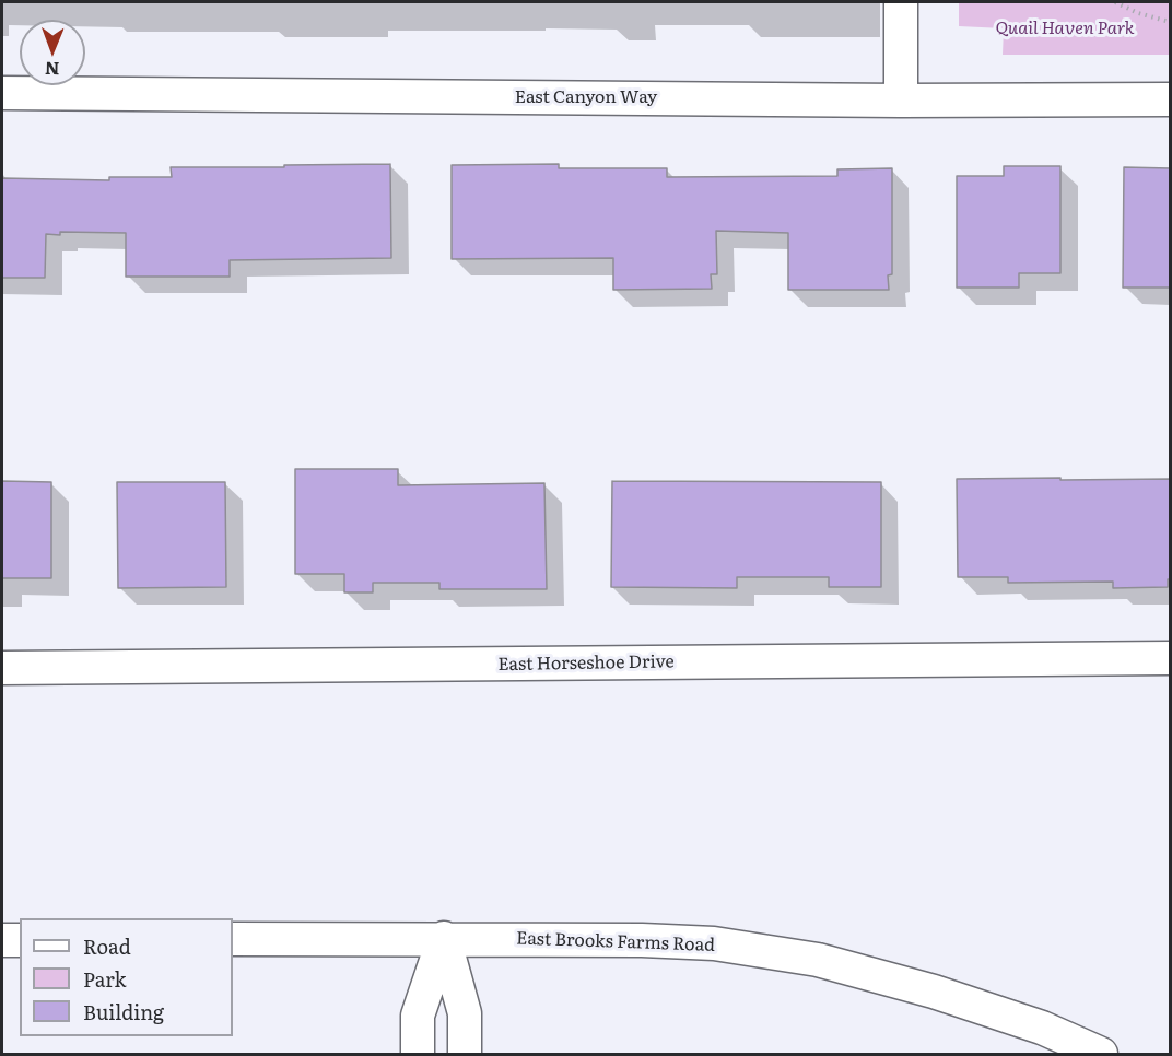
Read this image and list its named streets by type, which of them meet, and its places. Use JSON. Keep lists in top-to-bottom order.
{
  "streets": {
    "street": ["East Canyon Way", "East Horseshoe Drive", "East Brooks Farms Road"]
  },
  "parks": ["Quail Haven Park"],
  "legend": ["Road", "Park", "Building"],
  "north": "bottom"
}
